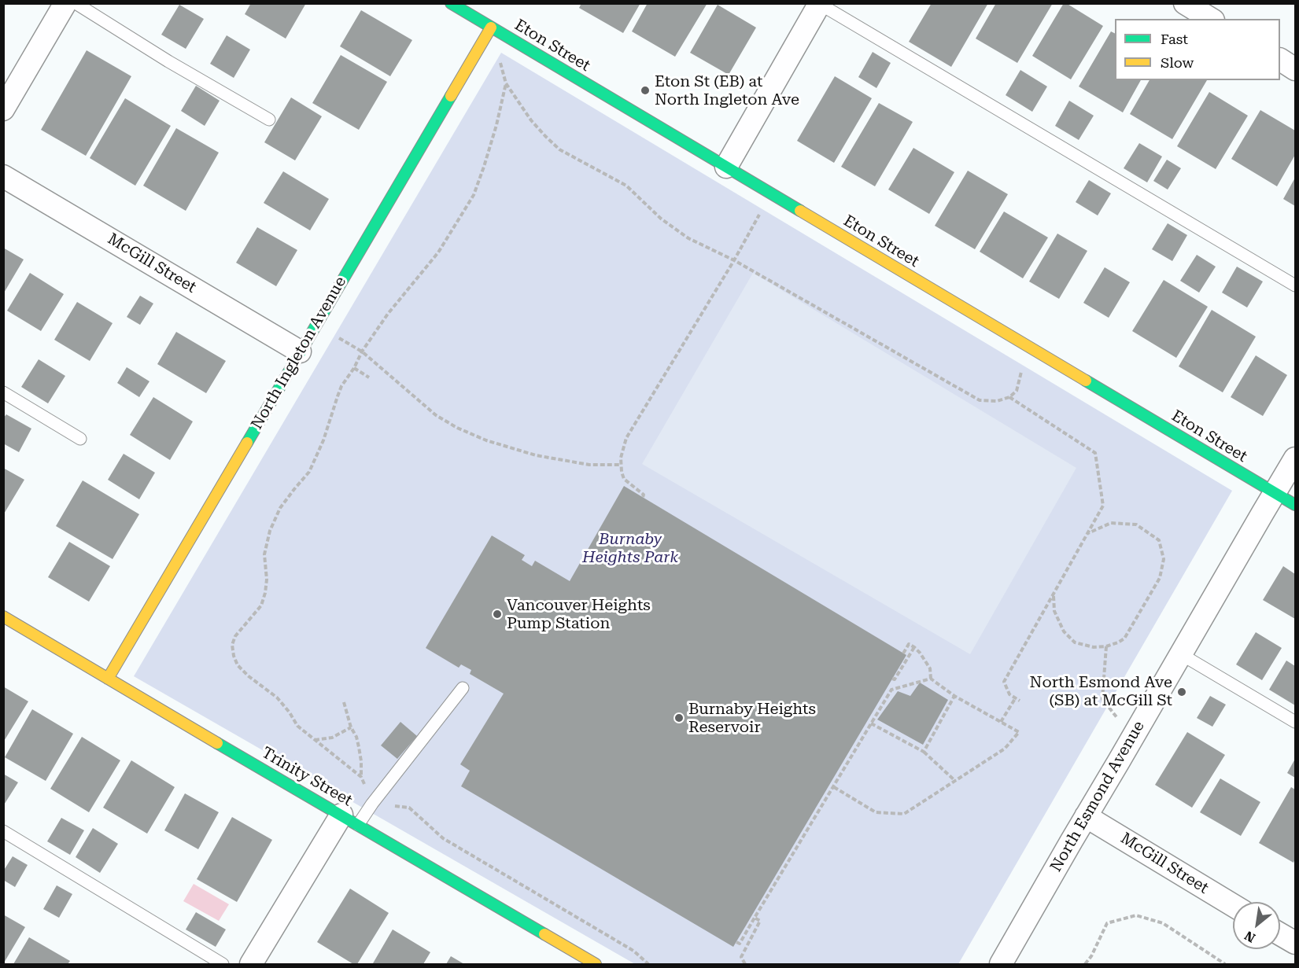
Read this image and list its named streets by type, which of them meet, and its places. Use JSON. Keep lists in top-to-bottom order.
{
  "streets": {
    "street": [
      "Eton Street",
      "McGill Street",
      "North Ingleton Avenue",
      "Trinity Street",
      "North Esmond Avenue"
    ]
  },
  "crossings": [
    ["Eton Street", "North Ingleton Avenue"],
    ["Eton Street", "North Esmond Avenue"],
    ["McGill Street", "North Ingleton Avenue"],
    ["McGill Street", "North Esmond Avenue"],
    ["North Ingleton Avenue", "Trinity Street"]
  ],
  "parks": ["Burnaby Heights Park"],
  "places": [
    "Eton St (EB) at North Ingleton Ave",
    "Vancouver Heights Pump Station",
    "North Esmond Ave (SB) at McGill St",
    "Burnaby Heights Reservoir"
  ],
  "legend": ["Fast", "Slow"],
  "north": "bottom left"
}
